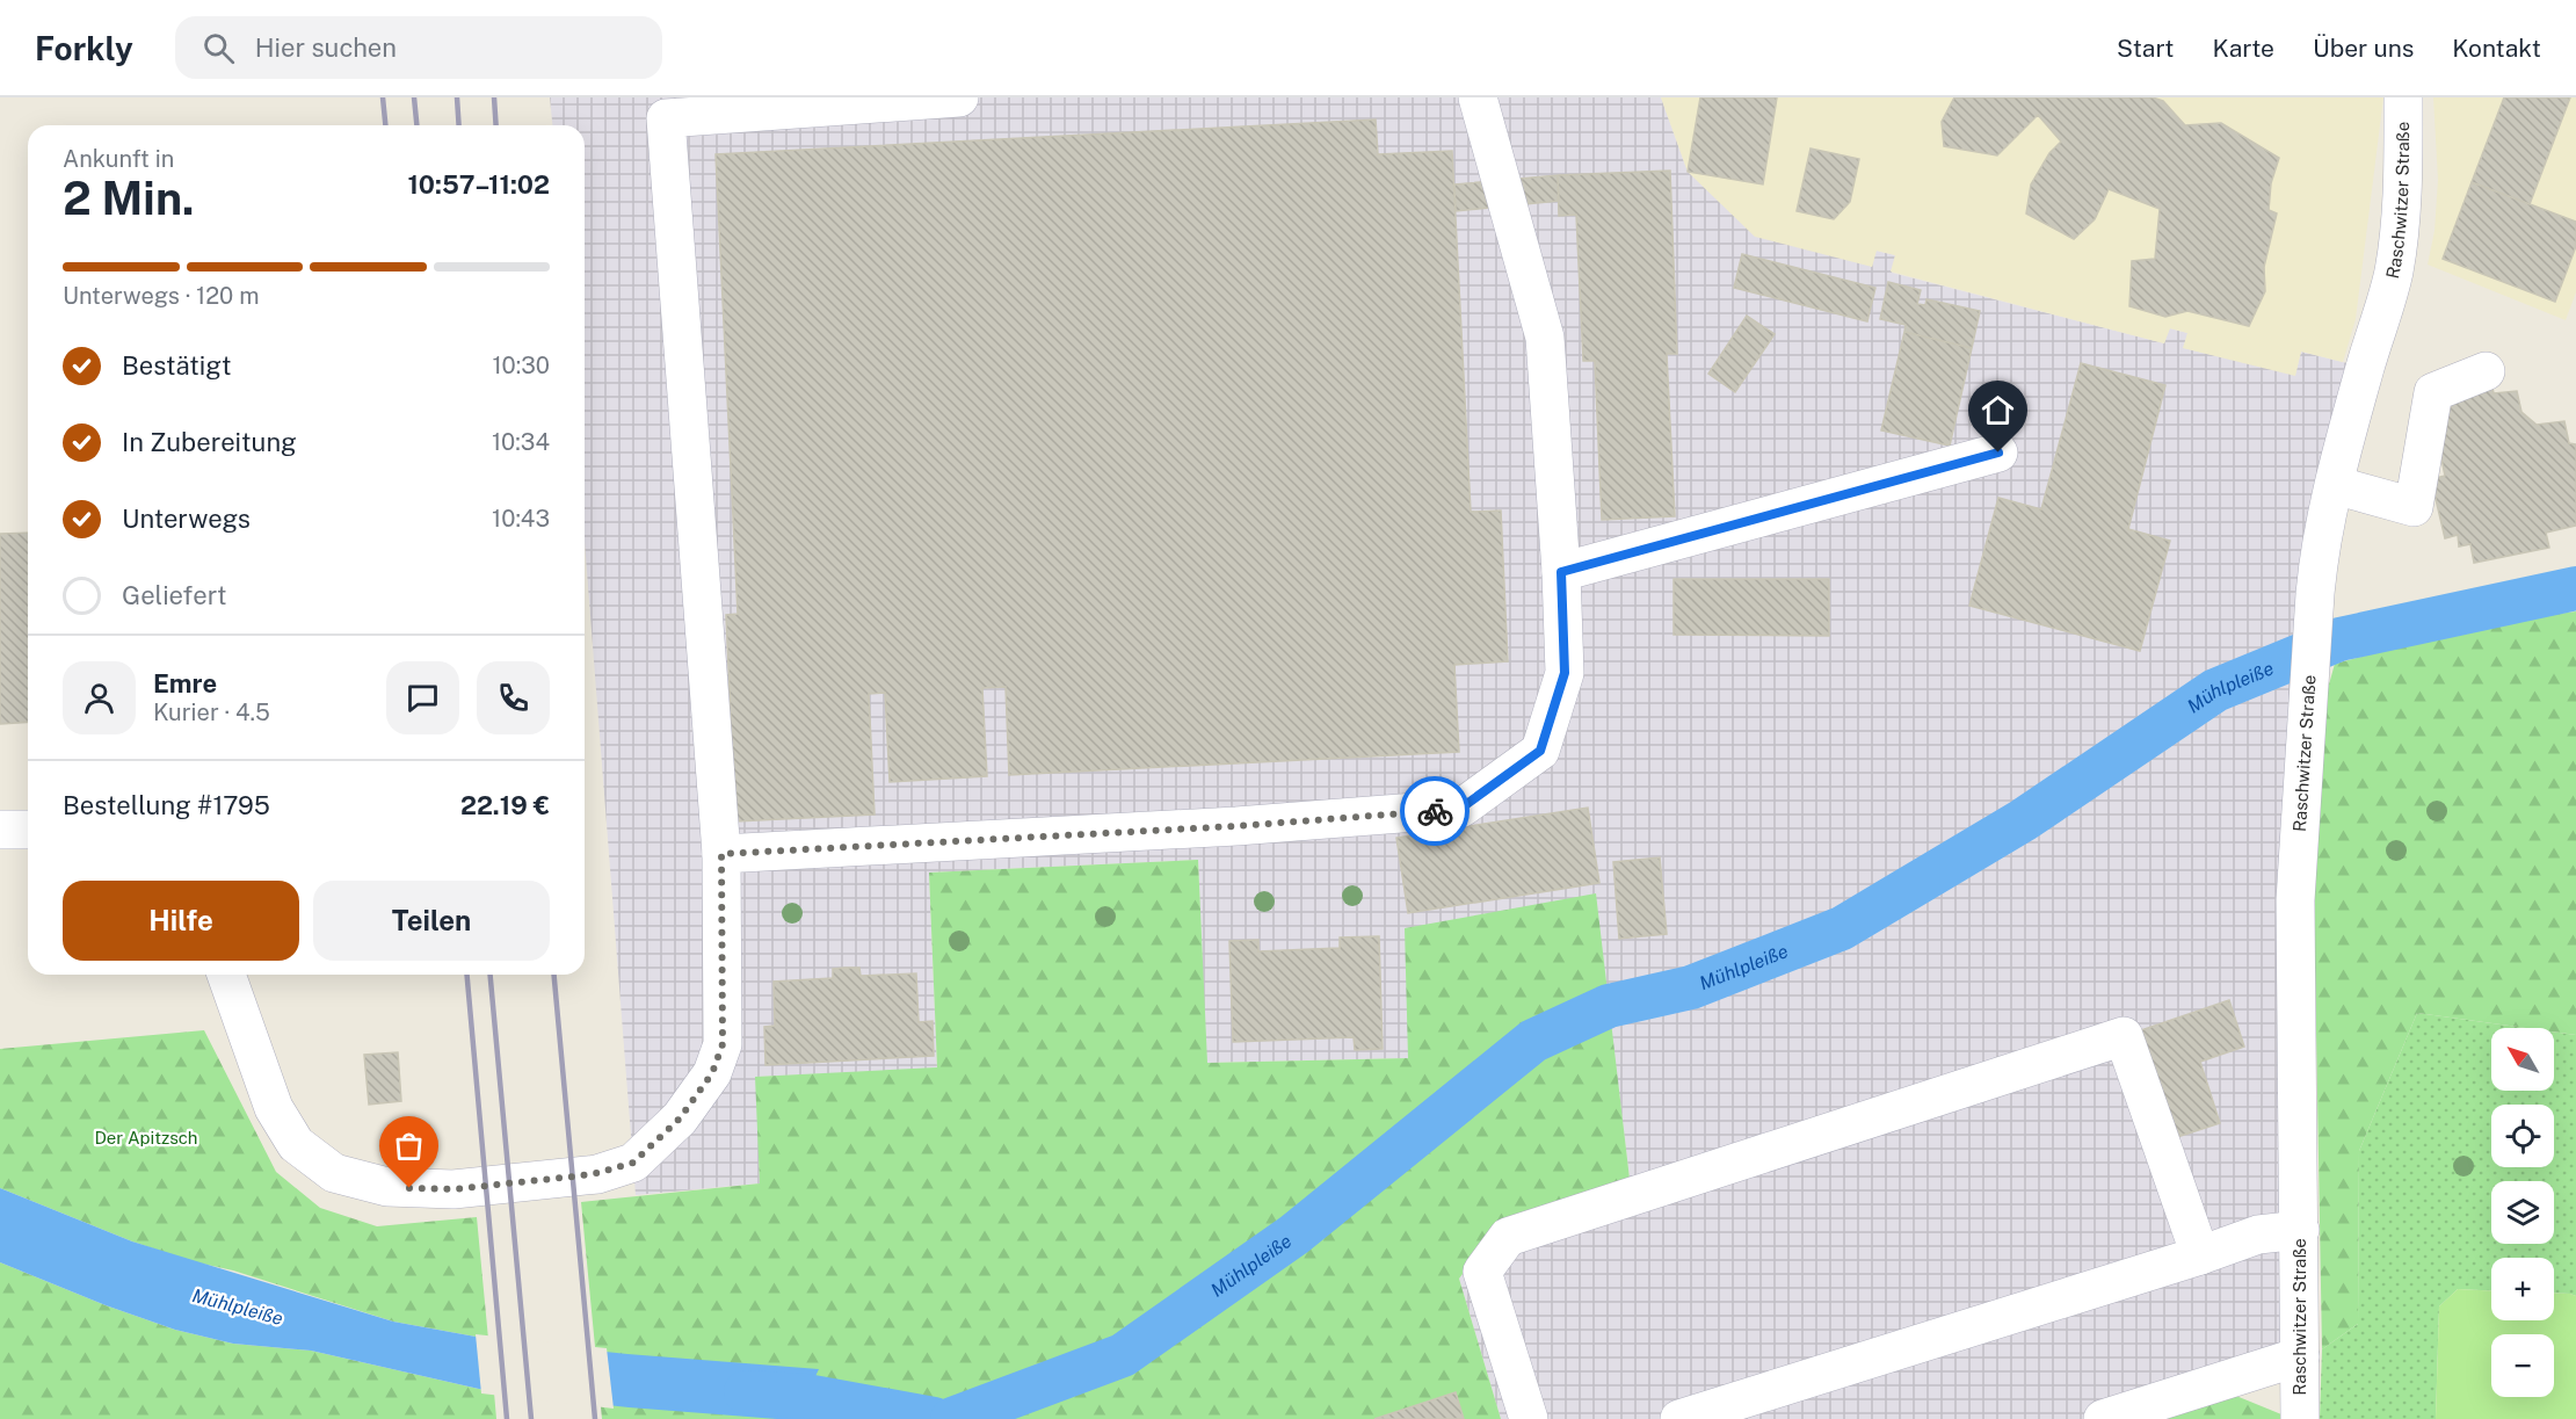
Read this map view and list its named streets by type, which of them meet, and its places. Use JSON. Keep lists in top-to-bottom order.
{
  "streets": {
    "street": ["Raschwitzer Straße"]
  },
  "water": ["Mühlpleiße"],
  "parks": ["Der Apitzsch"],
  "north": "top left",
  "page": {
    "header": "Forkly",
    "search": "Hier suchen",
    "nav": [
      "Start",
      "Karte",
      "Über uns",
      "Kontakt"
    ],
    "heading": ["2 Min.", "Ankunft in", "10:57–11:02"],
    "panel": [
      "Emre",
      "Kurier · 4.5",
      "Bestellung #1795",
      "22.19 €"
    ],
    "bar": "Unterwegs · 120 m",
    "list": [
      ["Bestätigt", "10:30"],
      ["In Zubereitung", "10:34"],
      ["Unterwegs", "10:43"],
      "Geliefert"
    ],
    "buttons": ["Hilfe", "Teilen"],
    "map_buttons": ["+", "−"]
  }
}
